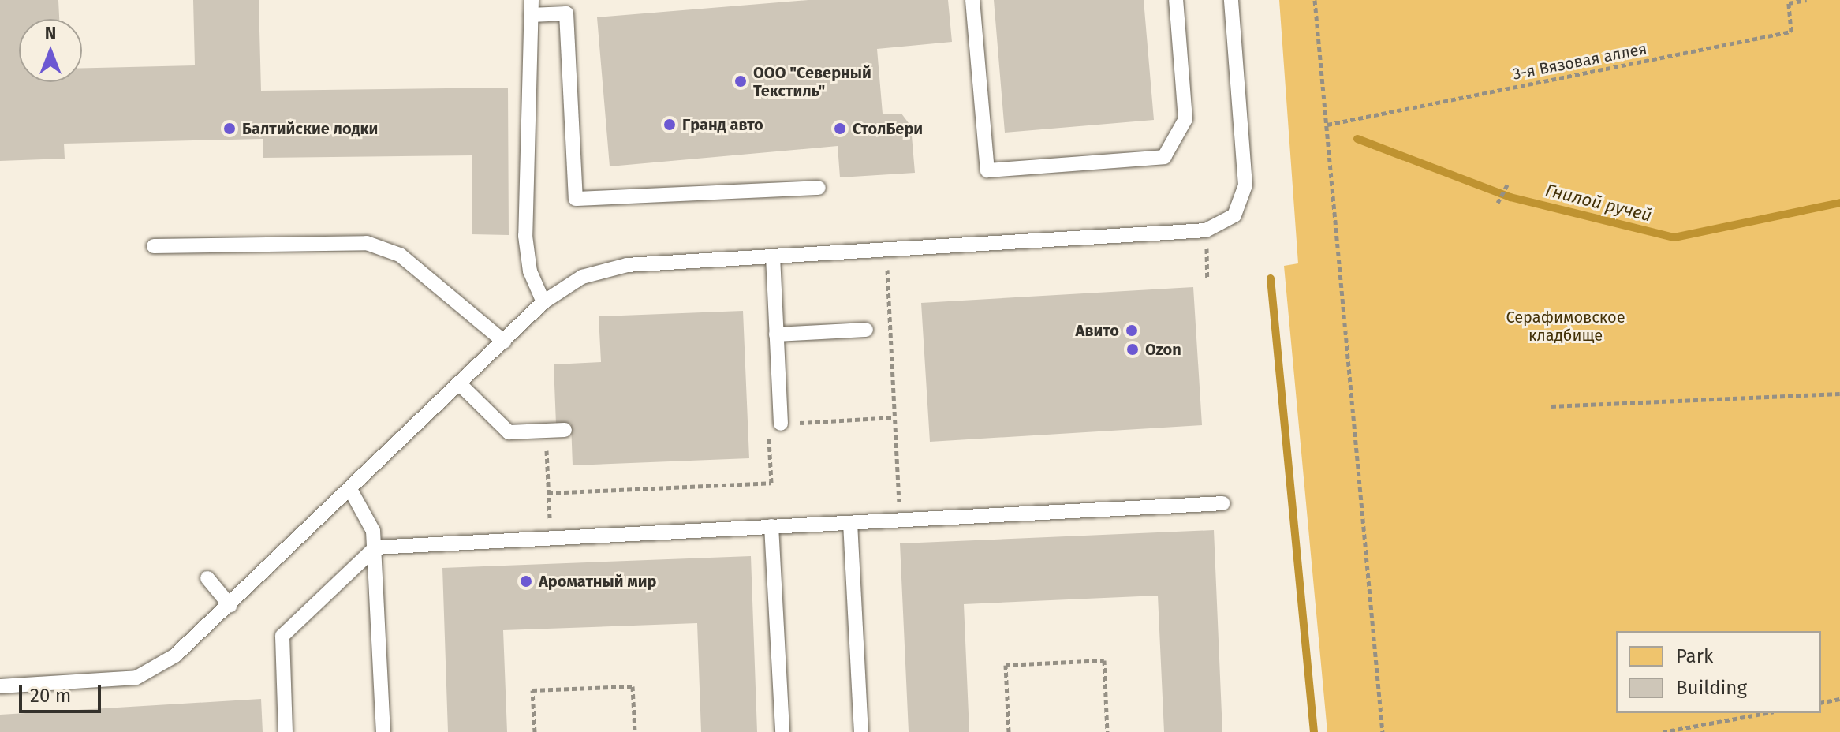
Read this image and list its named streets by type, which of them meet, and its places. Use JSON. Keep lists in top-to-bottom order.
{
  "streets": {
    "path": ["3-я Вязовая аллея"]
  },
  "water": ["Гнилой ручей"],
  "parks": ["Серафимовское кладбище"],
  "places": [
    "ООО \"Северный Текстиль\"",
    "Гранд авто",
    "Балтийские лодки",
    "СтолБери",
    "Авито",
    "Ozon",
    "Ароматный мир"
  ],
  "legend": ["Park", "Building"],
  "scale_bar": "20 m",
  "north": "top"
}
